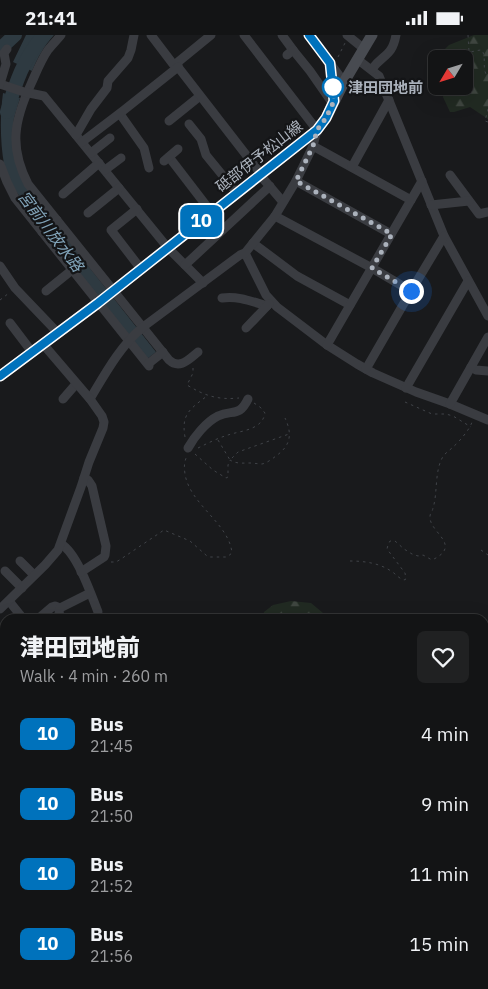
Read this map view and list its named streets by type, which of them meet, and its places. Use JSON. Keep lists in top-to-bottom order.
{
  "streets": {
    "main road": ["砥部伊予松山線"]
  },
  "water": ["宮前川放水路"],
  "places": ["津田団地前"],
  "lines": ["bus line 10"],
  "north": "bottom left",
  "page": {
    "status": "21:41",
    "on_map": "10",
    "heading": ["津田団地前", "Walk · 4 min · 260 m"],
    "list": [
      {
        "mark": "10",
        "name": "Bus",
        "note": "21:45",
        "value": "4 min"
      },
      {
        "mark": "10",
        "name": "Bus",
        "note": "21:50",
        "value": "9 min"
      },
      {
        "mark": "10",
        "name": "Bus",
        "note": "21:52",
        "value": "11 min"
      },
      {
        "mark": "10",
        "name": "Bus",
        "note": "21:56",
        "value": "15 min"
      }
    ]
  }
}
